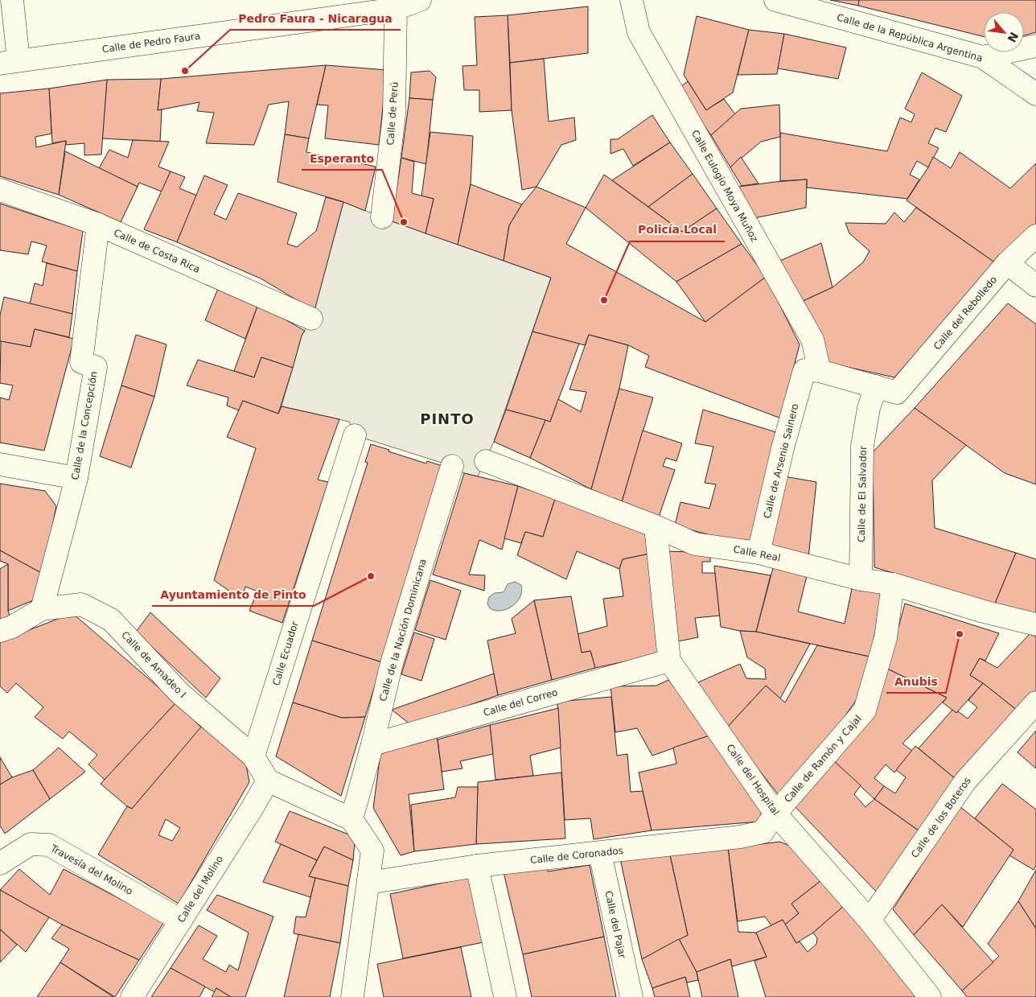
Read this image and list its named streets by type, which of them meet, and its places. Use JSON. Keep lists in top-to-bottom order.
{
  "streets": {
    "street": [
      "Calle de la República Argentina",
      "Calle de Pedro Faura",
      "Calle de Perú",
      "Calle Eulogio Moya Muñoz",
      "Calle de Costa Rica",
      "Calle del Rebolledo",
      "Calle de la Concepción",
      "Calle de Arsenio Sainero",
      "Calle de El Salvador",
      "Calle Real",
      "Calle de la Nación Dominicana",
      "Calle Ecuador",
      "Calle de Amadeo I",
      "Calle del Correo",
      "Calle de Ramón y Cajal",
      "Calle del Hospital",
      "Calle de los Boteros",
      "Calle de Coronados",
      "Travesía del Molino",
      "Calle del Molino",
      "Calle del Pajar"
    ]
  },
  "crossings": [
    ["Calle de Pedro Faura", "Calle de Perú"],
    ["Calle Eulogio Moya Muñoz", "Calle de Arsenio Sainero"],
    ["Calle de Costa Rica", "Calle de la Concepción"],
    ["Calle del Rebolledo", "Calle de El Salvador"],
    ["Calle de la Concepción", "Calle de Amadeo I"],
    ["Calle de Arsenio Sainero", "Calle Real"],
    ["Calle de El Salvador", "Calle Real"],
    ["Calle Real", "Calle de Ramón y Cajal"],
    ["Calle Real", "Calle del Hospital"],
    ["Calle de la Nación Dominicana", "Calle del Correo"],
    ["Calle Ecuador", "Calle de Amadeo I"],
    ["Calle de Amadeo I", "Calle del Molino"],
    ["Calle del Correo", "Calle del Hospital"],
    ["Calle de Ramón y Cajal", "Calle del Hospital"],
    ["Calle de Ramón y Cajal", "Calle de Coronados"],
    ["Calle del Hospital", "Calle de los Boteros"],
    ["Calle del Hospital", "Calle de Coronados"],
    ["Calle de Coronados", "Calle del Pajar"],
    ["Travesía del Molino", "Calle del Molino"]
  ],
  "districts": ["PINTO"],
  "places": [
    "Pedro Faura - Nicaragua",
    "Esperanto",
    "Policía Local",
    "Ayuntamiento de Pinto",
    "Anubis"
  ],
  "north": "bottom right"
}
